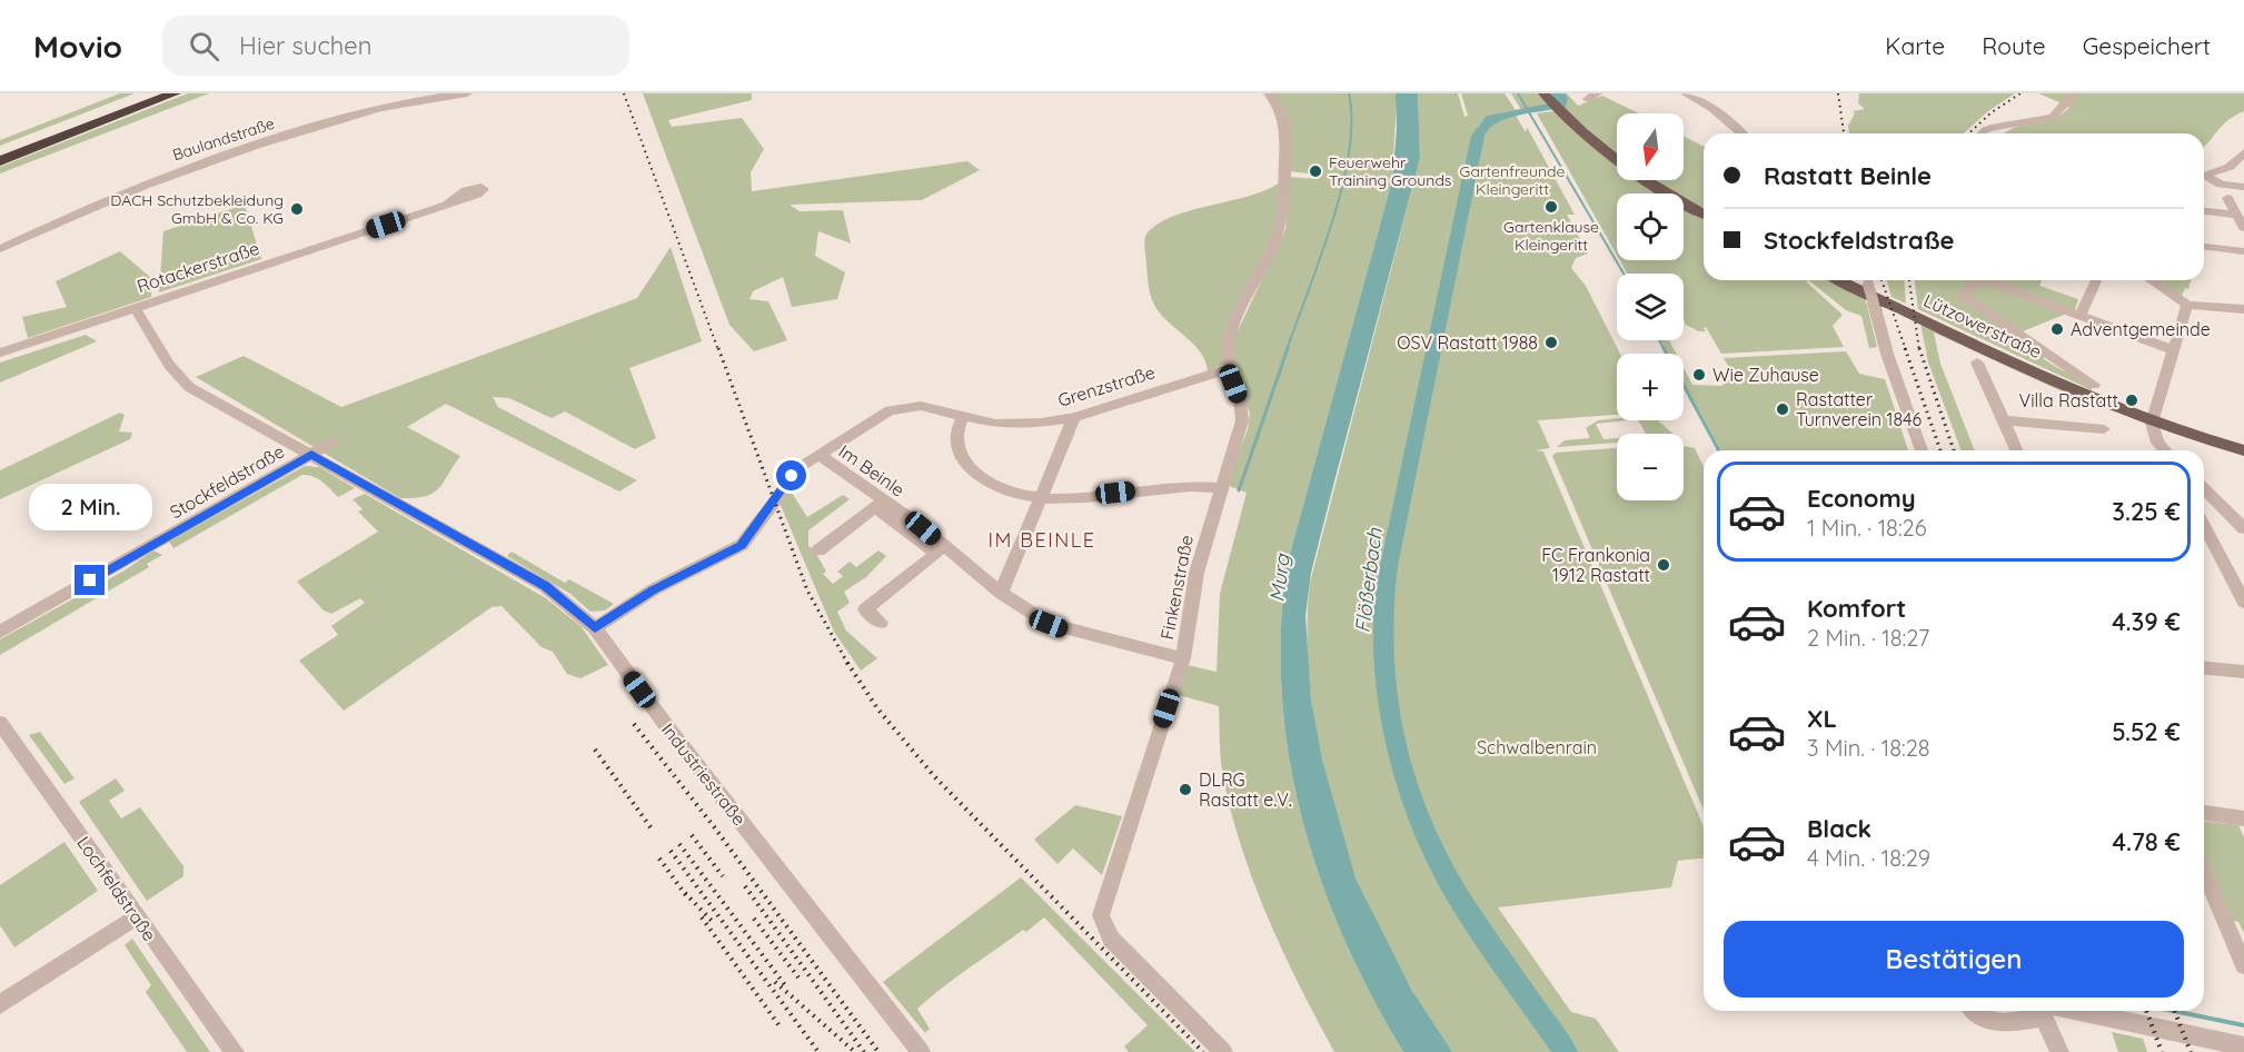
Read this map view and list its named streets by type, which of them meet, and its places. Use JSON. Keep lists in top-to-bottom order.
{
  "streets": {
    "main road": ["Lützowerstraße"],
    "street": [
      "Baulandstraße",
      "Rotackerstraße",
      "Grenzstraße",
      "Im Beinle",
      "Stockfeldstraße",
      "Finkenstraße",
      "Industriestraße",
      "Lochfeldstraße"
    ]
  },
  "crossings": [
    ["Rotackerstraße", "Industriestraße"],
    ["Grenzstraße", "Im Beinle"],
    ["Grenzstraße", "Finkenstraße"],
    ["Grenzstraße", "Industriestraße"],
    ["Im Beinle", "Finkenstraße"],
    ["Stockfeldstraße", "Industriestraße"]
  ],
  "districts": ["IM BEINLE"],
  "water": ["Murg", "Flößerbach"],
  "parks": ["Gartenfreunde Kleingeritt", "Schwalbenrain"],
  "places": [
    "Feuerwehr Training Grounds",
    "Gartenklause Kleingeritt",
    "DACH Schutzbekleidung GmbH & Co. KG",
    "Adventgemeinde",
    "OSV Rastatt 1988",
    "Wie Zuhause",
    "Villa Rastatt",
    "Rastatter Turnverein 1846",
    "FC Frankonia 1912 Rastatt",
    "DLRG Rastatt e.V."
  ],
  "north": "bottom",
  "page": {
    "header": "Movio",
    "search": "Hier suchen",
    "nav": ["Karte", "Route", "Gespeichert"],
    "map_buttons": ["+", "−"],
    "banner": ["Rastatt Beinle", "Stockfeldstraße"],
    "list": [
      {
        "name": "Economy",
        "note": "1 Min. · 18:26",
        "value": "3.25 €"
      },
      {
        "name": "Komfort",
        "note": "2 Min. · 18:27",
        "value": "4.39 €"
      },
      {
        "name": "XL",
        "note": "3 Min. · 18:28",
        "value": "5.52 €"
      },
      {
        "name": "Black",
        "note": "4 Min. · 18:29",
        "value": "4.78 €"
      }
    ],
    "bubble": "2 Min.",
    "buttons": "Bestätigen"
  }
}
